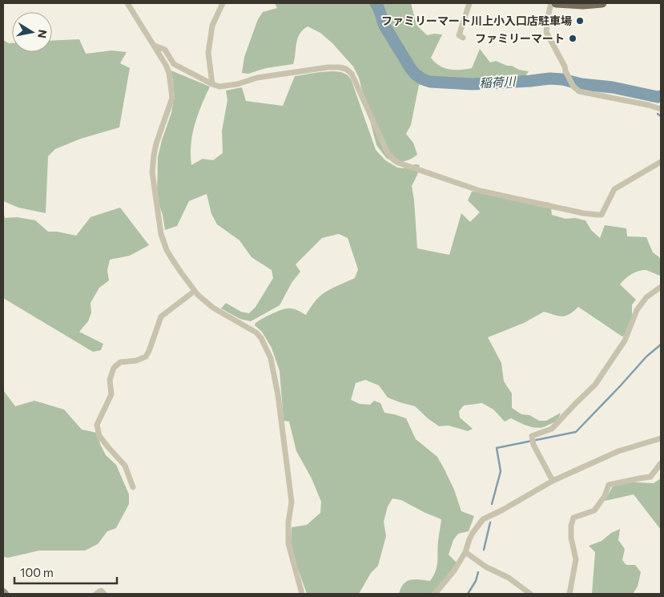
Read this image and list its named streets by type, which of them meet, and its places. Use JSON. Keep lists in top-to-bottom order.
{
  "water": ["稲荷川"],
  "places": ["ファミリーマート川上小入口店駐車場", "ファミリーマート"],
  "scale_bar": "100 m",
  "north": "right"
}
